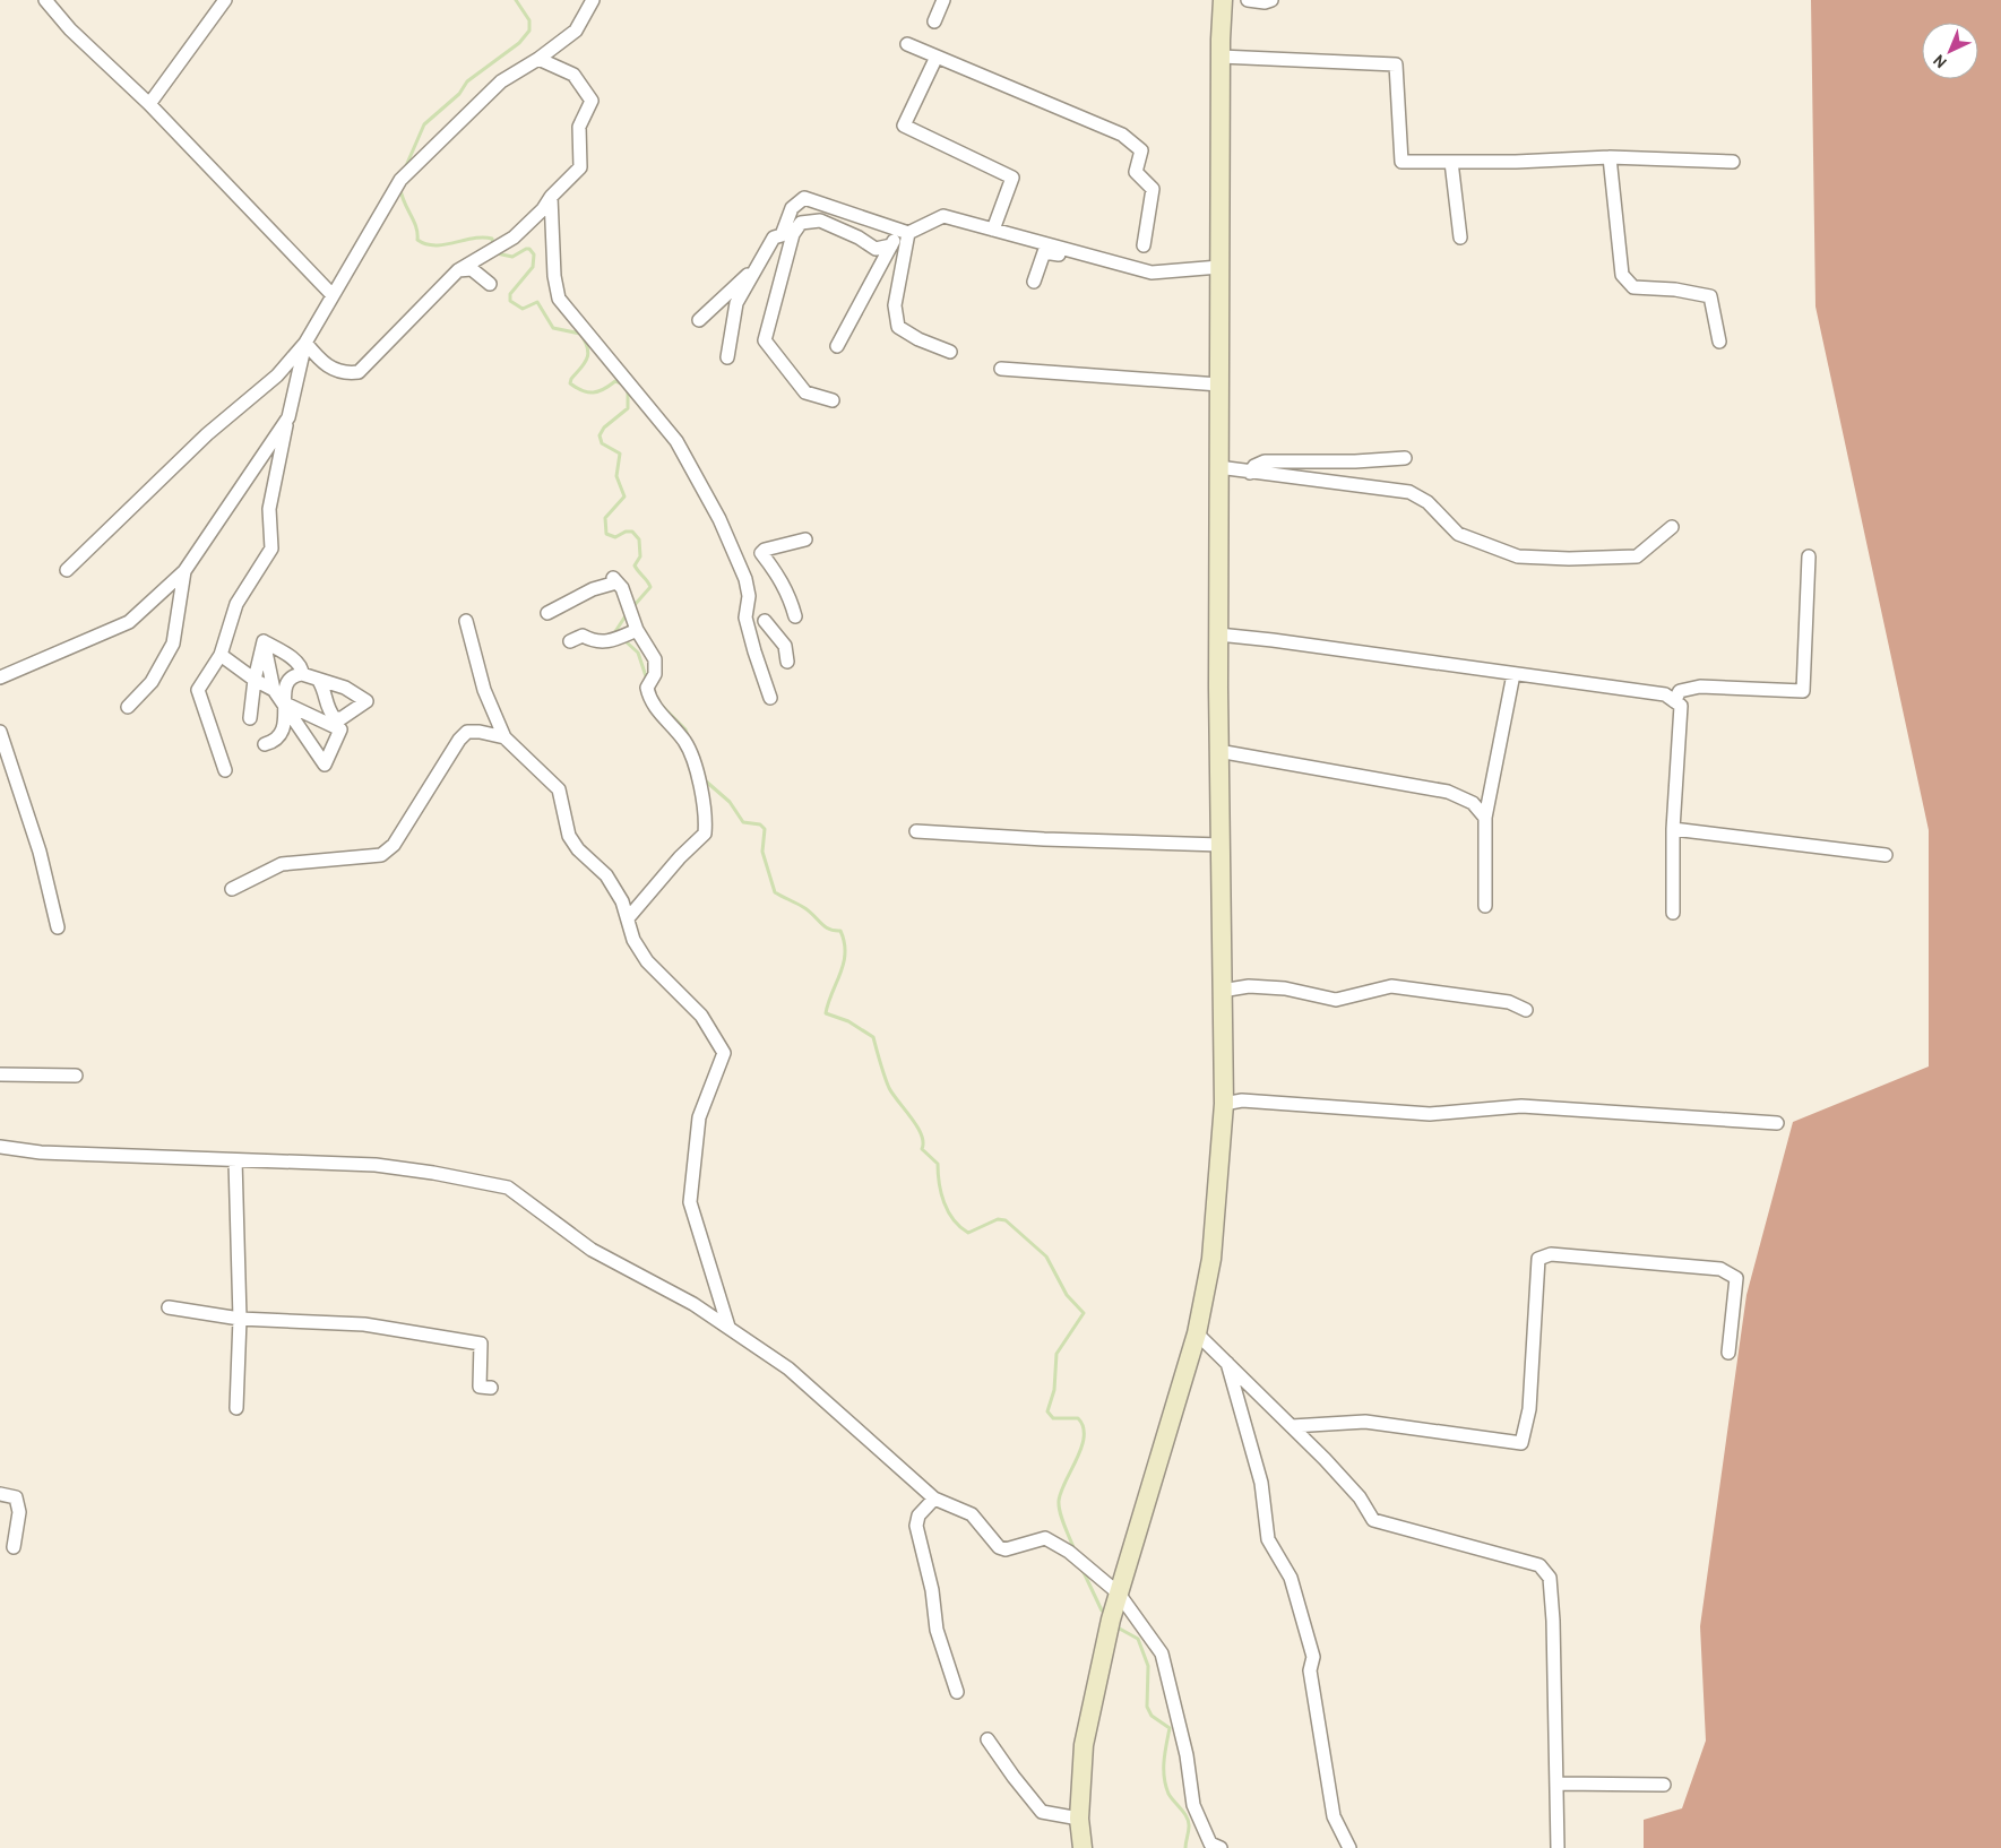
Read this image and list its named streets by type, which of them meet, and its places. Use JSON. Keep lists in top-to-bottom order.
{
  "north": "bottom left"
}
